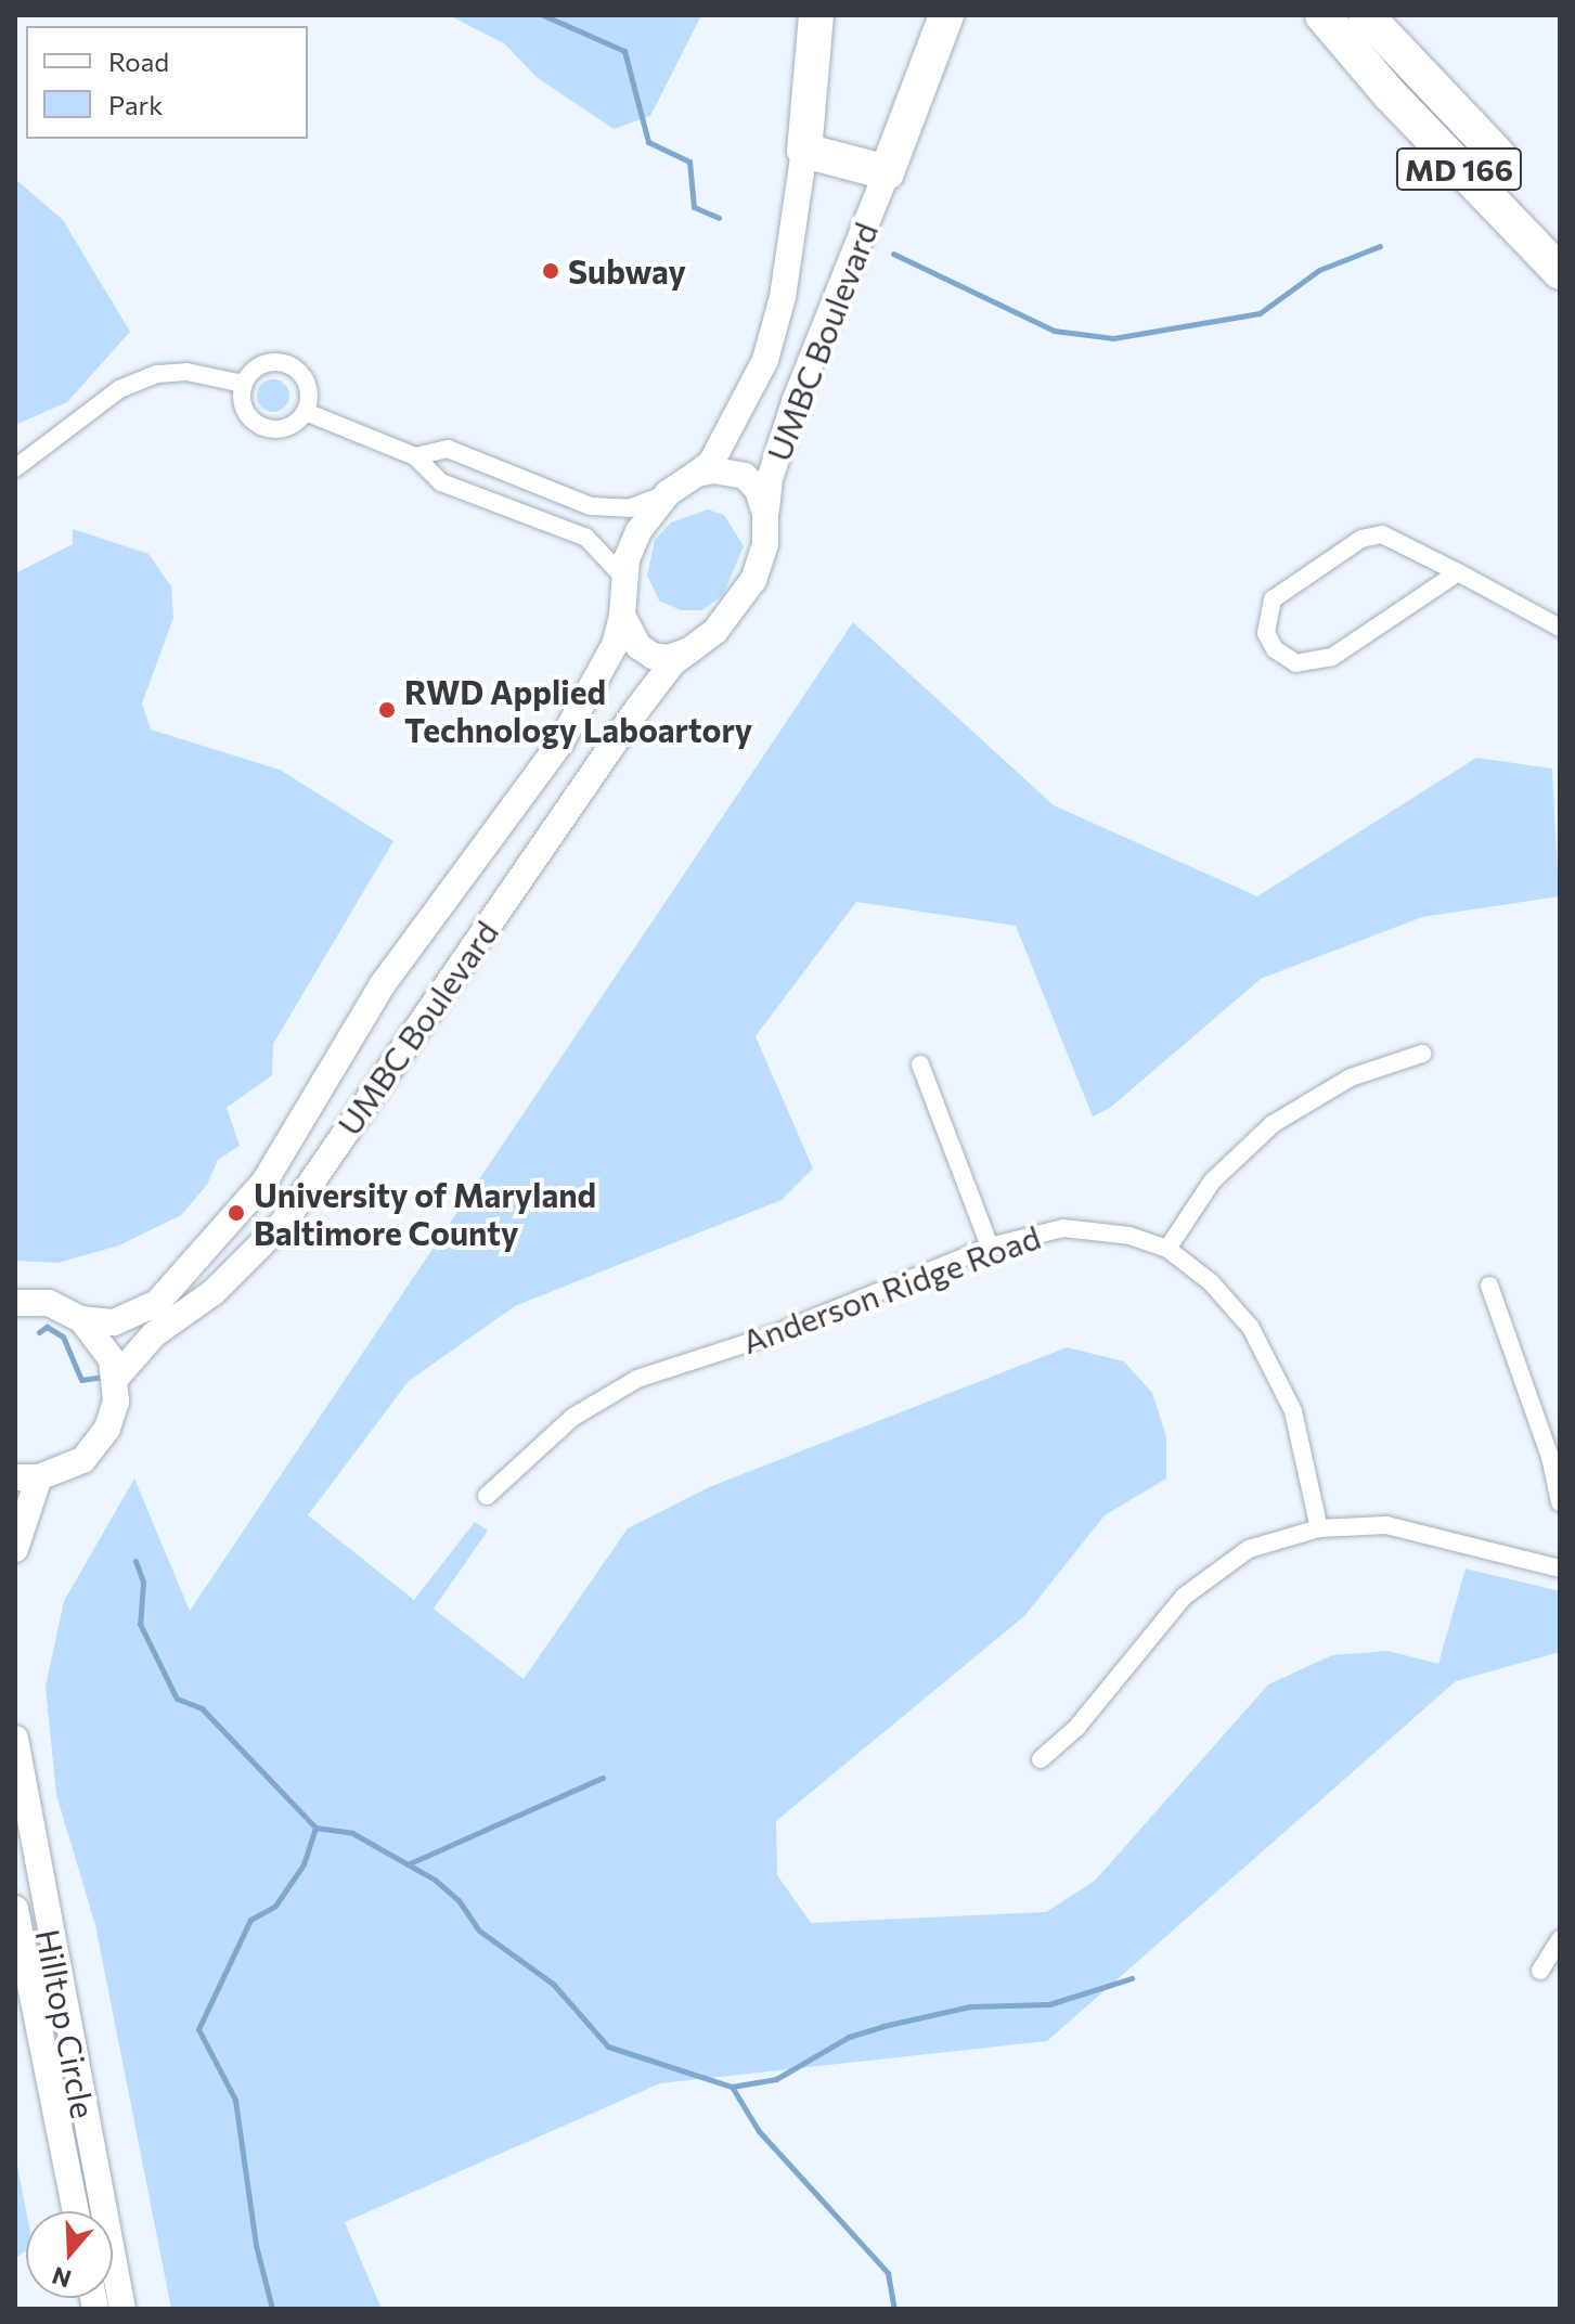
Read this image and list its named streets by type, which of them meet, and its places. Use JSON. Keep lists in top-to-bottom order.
{
  "streets": {
    "highway": ["MD 166"],
    "street": ["UMBC Boulevard", "Anderson Ridge Road", "Hilltop Circle"]
  },
  "places": ["Subway", "RWD Applied Technology Laboartory", "University of Maryland Baltimore County"],
  "legend": ["Road", "Park"],
  "north": "bottom"
}
